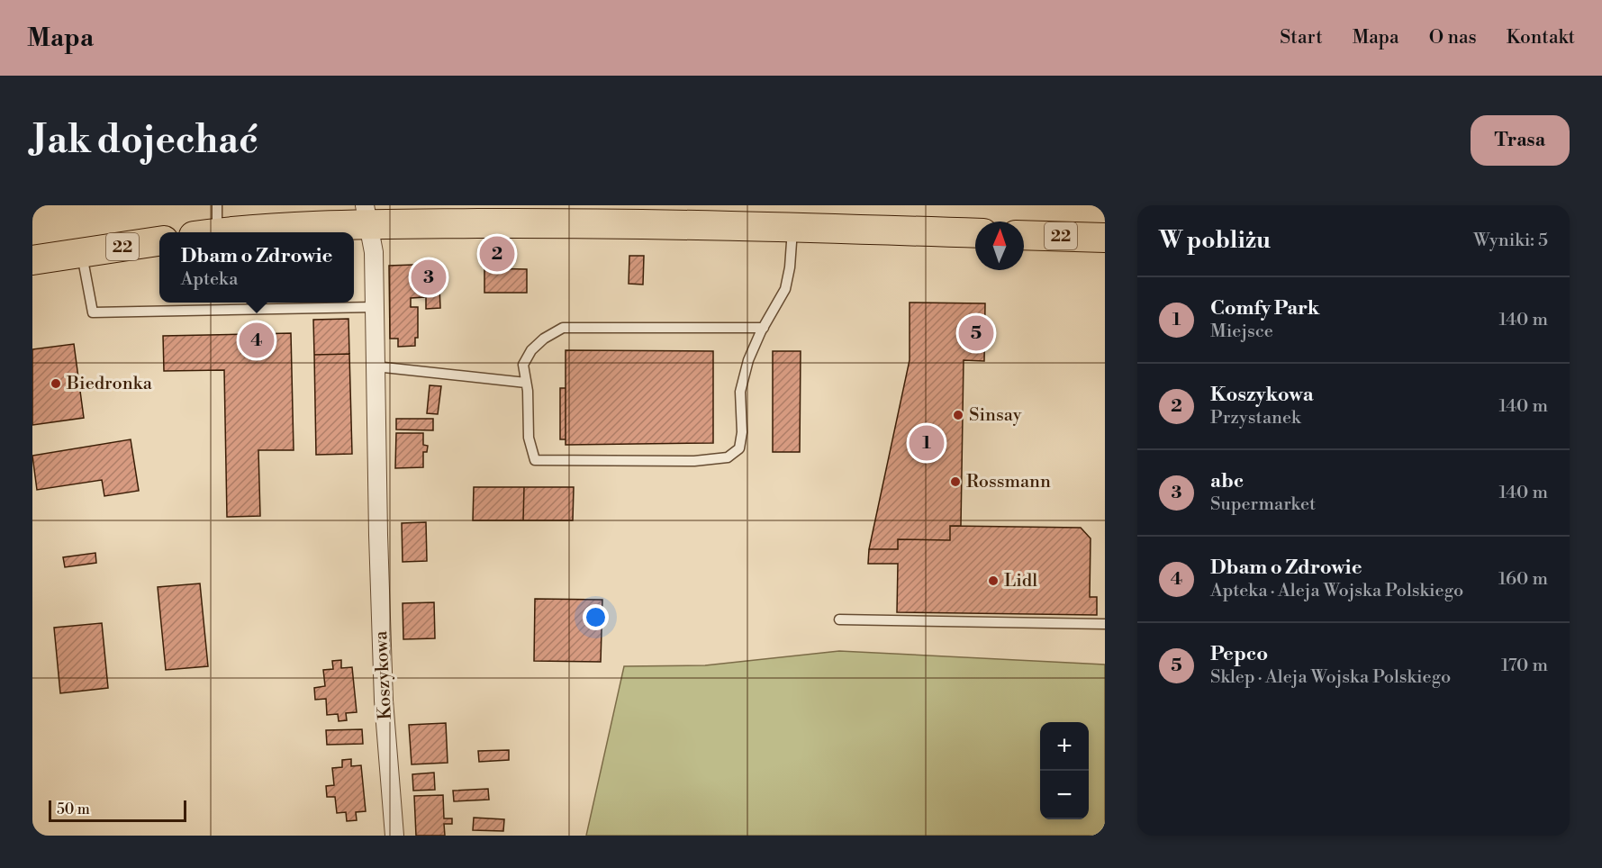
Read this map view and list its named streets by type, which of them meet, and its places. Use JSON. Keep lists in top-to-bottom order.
{
  "streets": {
    "main road": ["22"],
    "street": ["Koszykowa"]
  },
  "places": [
    "Biedronka",
    "Sinsay",
    "Rossmann",
    "Lidl"
  ],
  "scale_bar": "50 m",
  "north": "top",
  "page": {
    "header": "Mapa",
    "nav": [
      "Start",
      "Mapa",
      "O nas",
      "Kontakt"
    ],
    "buttons": "Trasa",
    "title": "Jak dojechać",
    "heading": ["W pobliżu", "Wyniki: 5"],
    "popup": ["Dbam o Zdrowie", "Apteka"],
    "pins": [
      "2",
      "3",
      "5",
      "4",
      "1"
    ],
    "list": [
      {
        "mark": "1",
        "name": "Comfy Park",
        "note": "Miejsce",
        "value": "140 m"
      },
      {
        "mark": "2",
        "name": "Koszykowa",
        "note": "Przystanek",
        "value": "140 m"
      },
      {
        "mark": "3",
        "name": "abc",
        "note": "Supermarket",
        "value": "140 m"
      },
      {
        "mark": "4",
        "name": "Dbam o Zdrowie",
        "note": "Apteka · Aleja Wojska Polskiego",
        "value": "160 m"
      },
      {
        "mark": "5",
        "name": "Pepco",
        "note": "Sklep · Aleja Wojska Polskiego",
        "value": "170 m"
      }
    ],
    "map_buttons": ["+", "−"],
    "scale": "50 m"
  }
}
